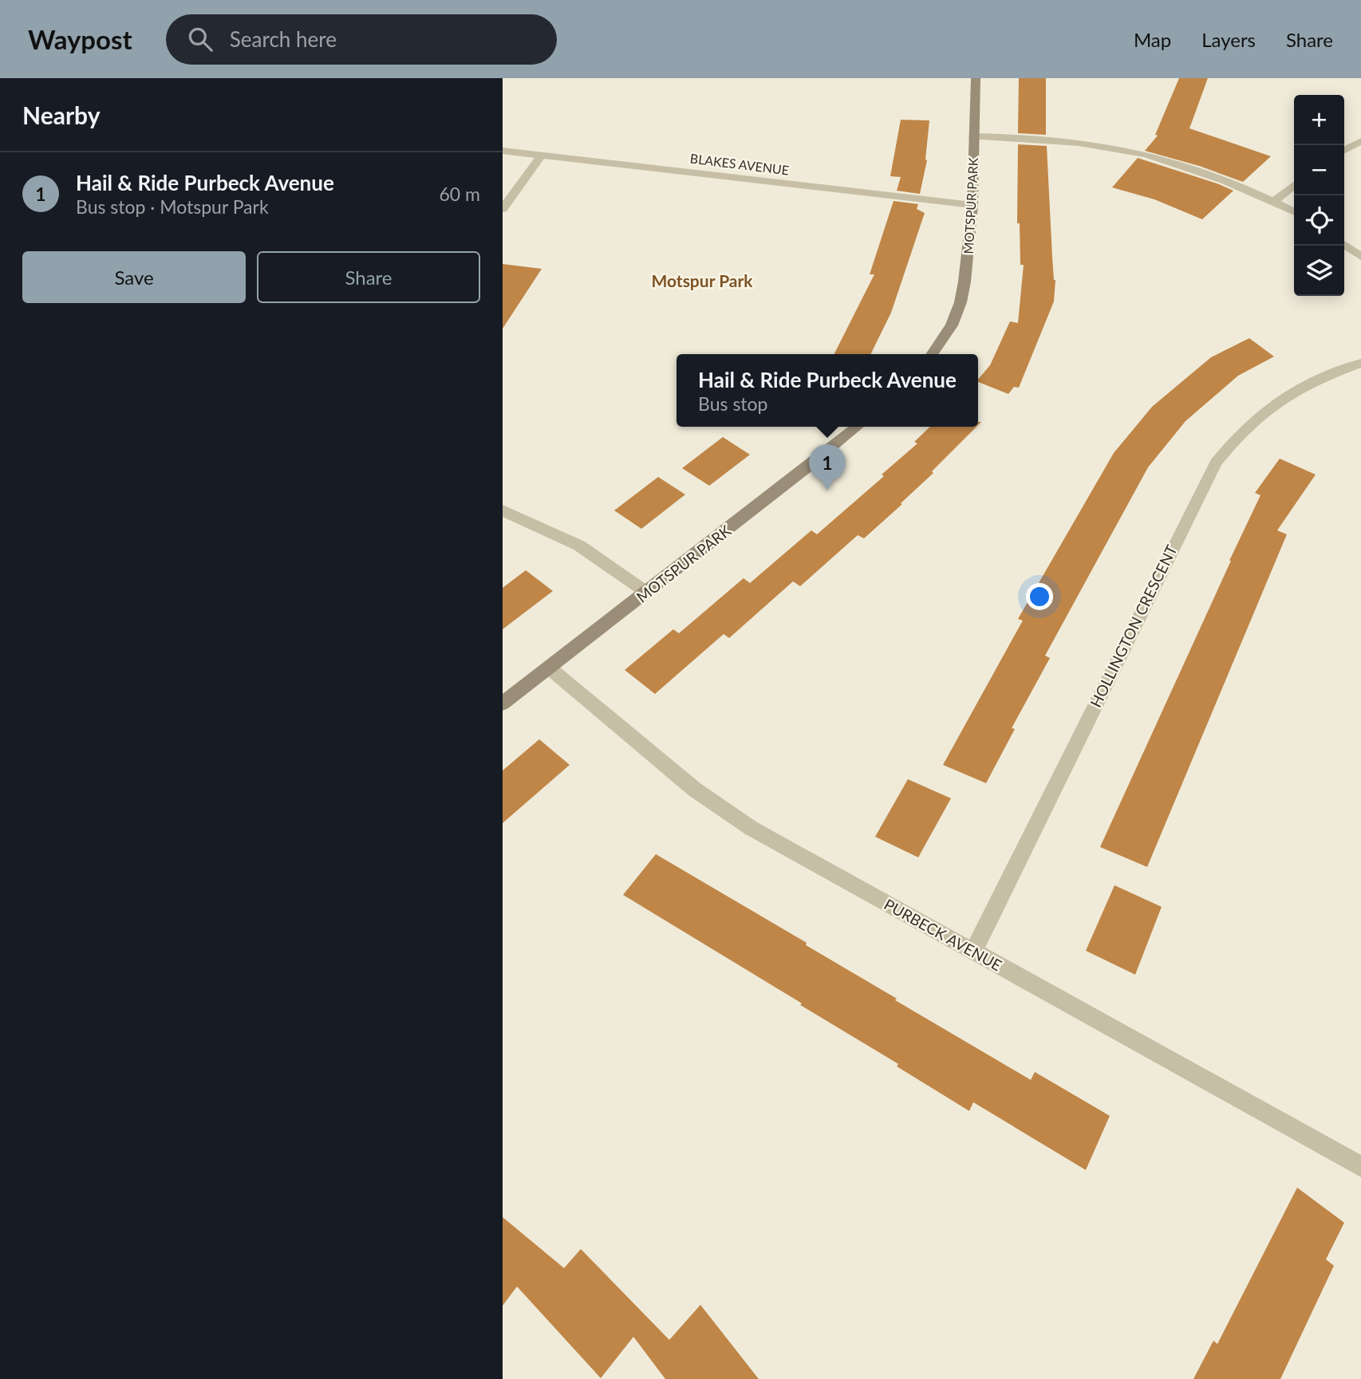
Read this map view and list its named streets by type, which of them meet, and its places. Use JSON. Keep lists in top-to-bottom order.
{
  "streets": {
    "street": [
      "BLAKES AVENUE",
      "MOTSPUR PARK",
      "HOLLINGTON CRESCENT",
      "PURBECK AVENUE"
    ]
  },
  "crossings": [
    ["BLAKES AVENUE", "MOTSPUR PARK"],
    ["MOTSPUR PARK", "PURBECK AVENUE"],
    ["HOLLINGTON CRESCENT", "PURBECK AVENUE"]
  ],
  "districts": ["Motspur Park"],
  "page": {
    "header": "Waypost",
    "search": "Search here",
    "nav": ["Map", "Layers", "Share"],
    "heading": "Nearby",
    "map_buttons": ["+", "−"],
    "list": [
      {
        "mark": "1",
        "name": "Hail & Ride Purbeck Avenue",
        "note": "Bus stop · Motspur Park",
        "value": "60 m"
      }
    ],
    "buttons": ["Save", "Share"],
    "popup": ["Hail & Ride Purbeck Avenue", "Bus stop"],
    "pins": "1"
  }
}
